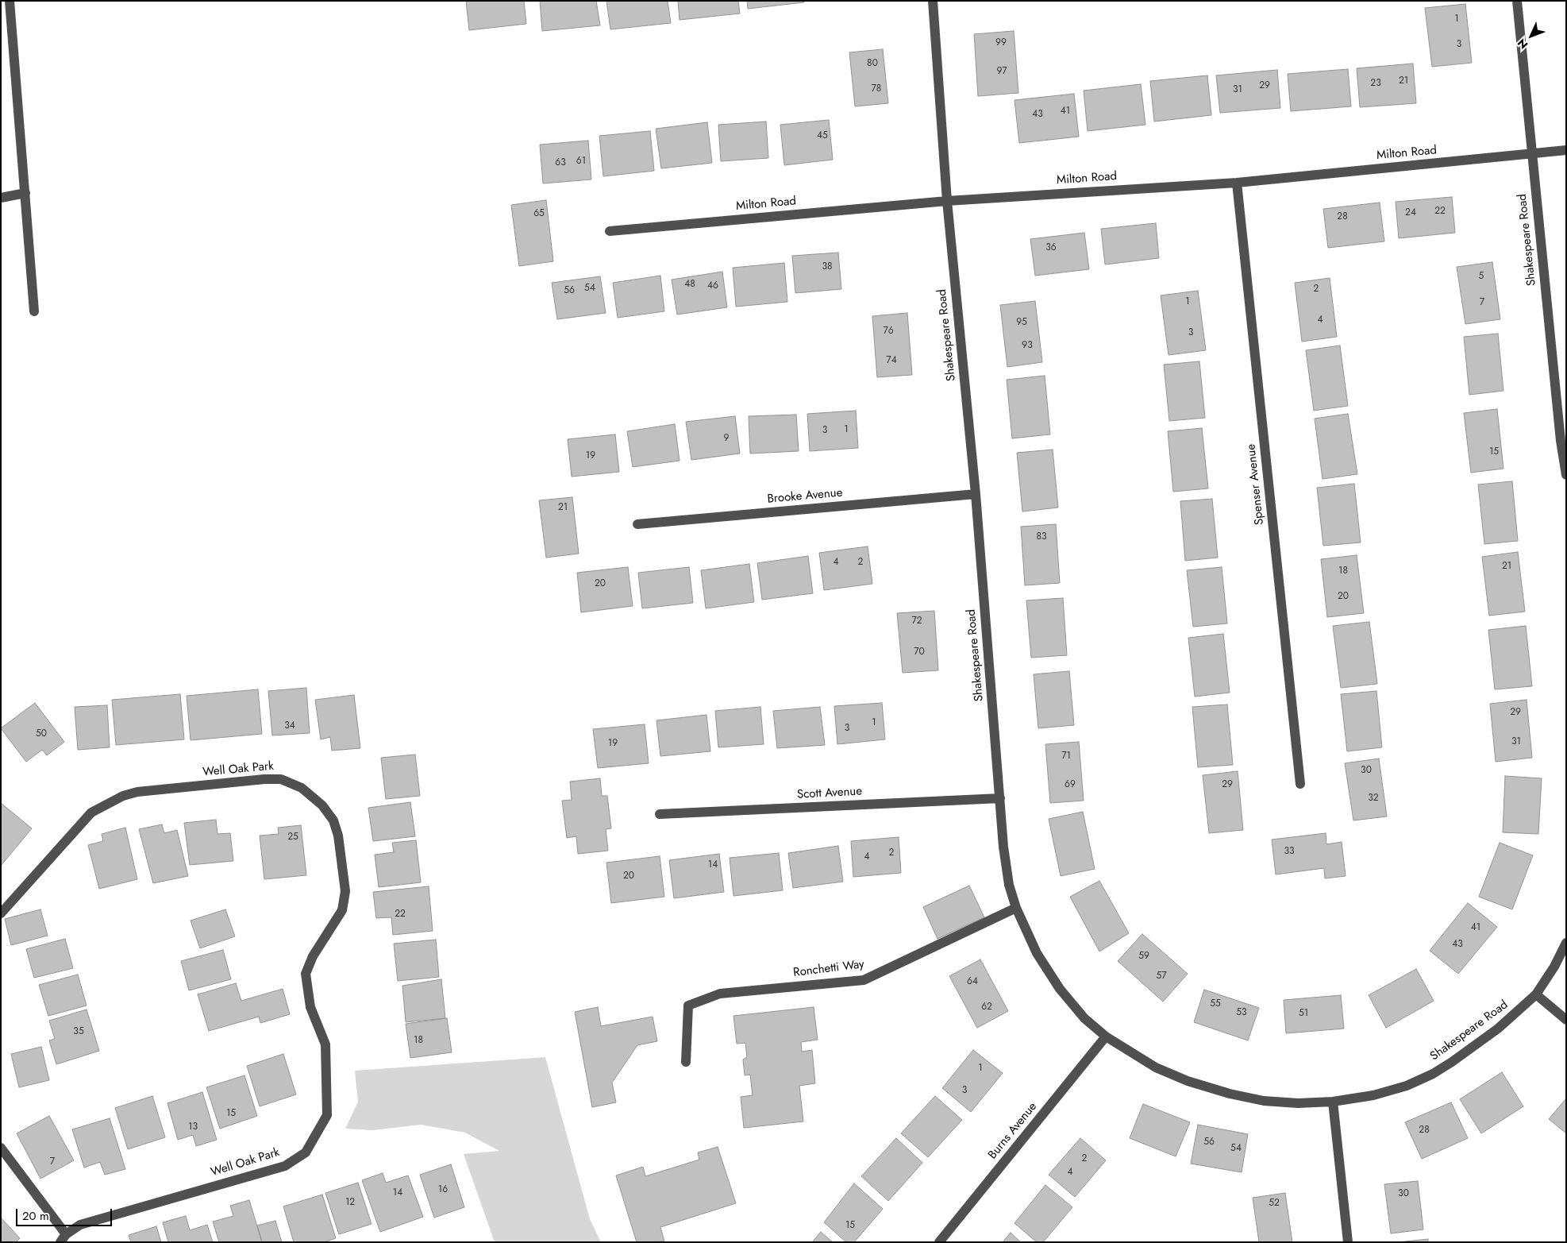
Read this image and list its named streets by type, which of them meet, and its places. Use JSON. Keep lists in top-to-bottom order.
{
  "streets": {
    "street": [
      "Milton Road",
      "Shakespeare Road",
      "Spenser Avenue",
      "Brooke Avenue",
      "Well Oak Park",
      "Scott Avenue",
      "Ronchetti Way",
      "Burns Avenue"
    ]
  },
  "crossings": [
    ["Milton Road", "Shakespeare Road"],
    ["Milton Road", "Spenser Avenue"],
    ["Shakespeare Road", "Brooke Avenue"],
    ["Shakespeare Road", "Scott Avenue"],
    ["Shakespeare Road", "Ronchetti Way"],
    ["Shakespeare Road", "Burns Avenue"]
  ],
  "house_numbers": [
    "1",
    "99",
    "3",
    "80",
    "97",
    "21",
    "23",
    "29",
    "78",
    "31",
    "41",
    "43",
    "45",
    "61",
    "63",
    "22",
    "24",
    "65",
    "28",
    "36",
    "38",
    "5",
    "48",
    "46",
    "54",
    "2",
    "56",
    "1",
    "7",
    "4",
    "95",
    "76",
    "3",
    "93",
    "74",
    "1",
    "3",
    "9",
    "15",
    "19",
    "21",
    "83",
    "4",
    "2",
    "21",
    "18",
    "20",
    "20",
    "72",
    "70",
    "29",
    "1",
    "34",
    "3",
    "50",
    "31",
    "19",
    "71",
    "30",
    "69",
    "29",
    "32",
    "25",
    "33",
    "2",
    "4",
    "14",
    "20",
    "22",
    "41",
    "43",
    "59",
    "57",
    "64",
    "55",
    "62",
    "53",
    "51",
    "35",
    "18",
    "1",
    "3",
    "15",
    "13",
    "28",
    "56",
    "54",
    "2",
    "7",
    "4",
    "16",
    "14",
    "30",
    "12",
    "52",
    "15"
  ],
  "scale_bar": "20 m",
  "north": "bottom left"
}
